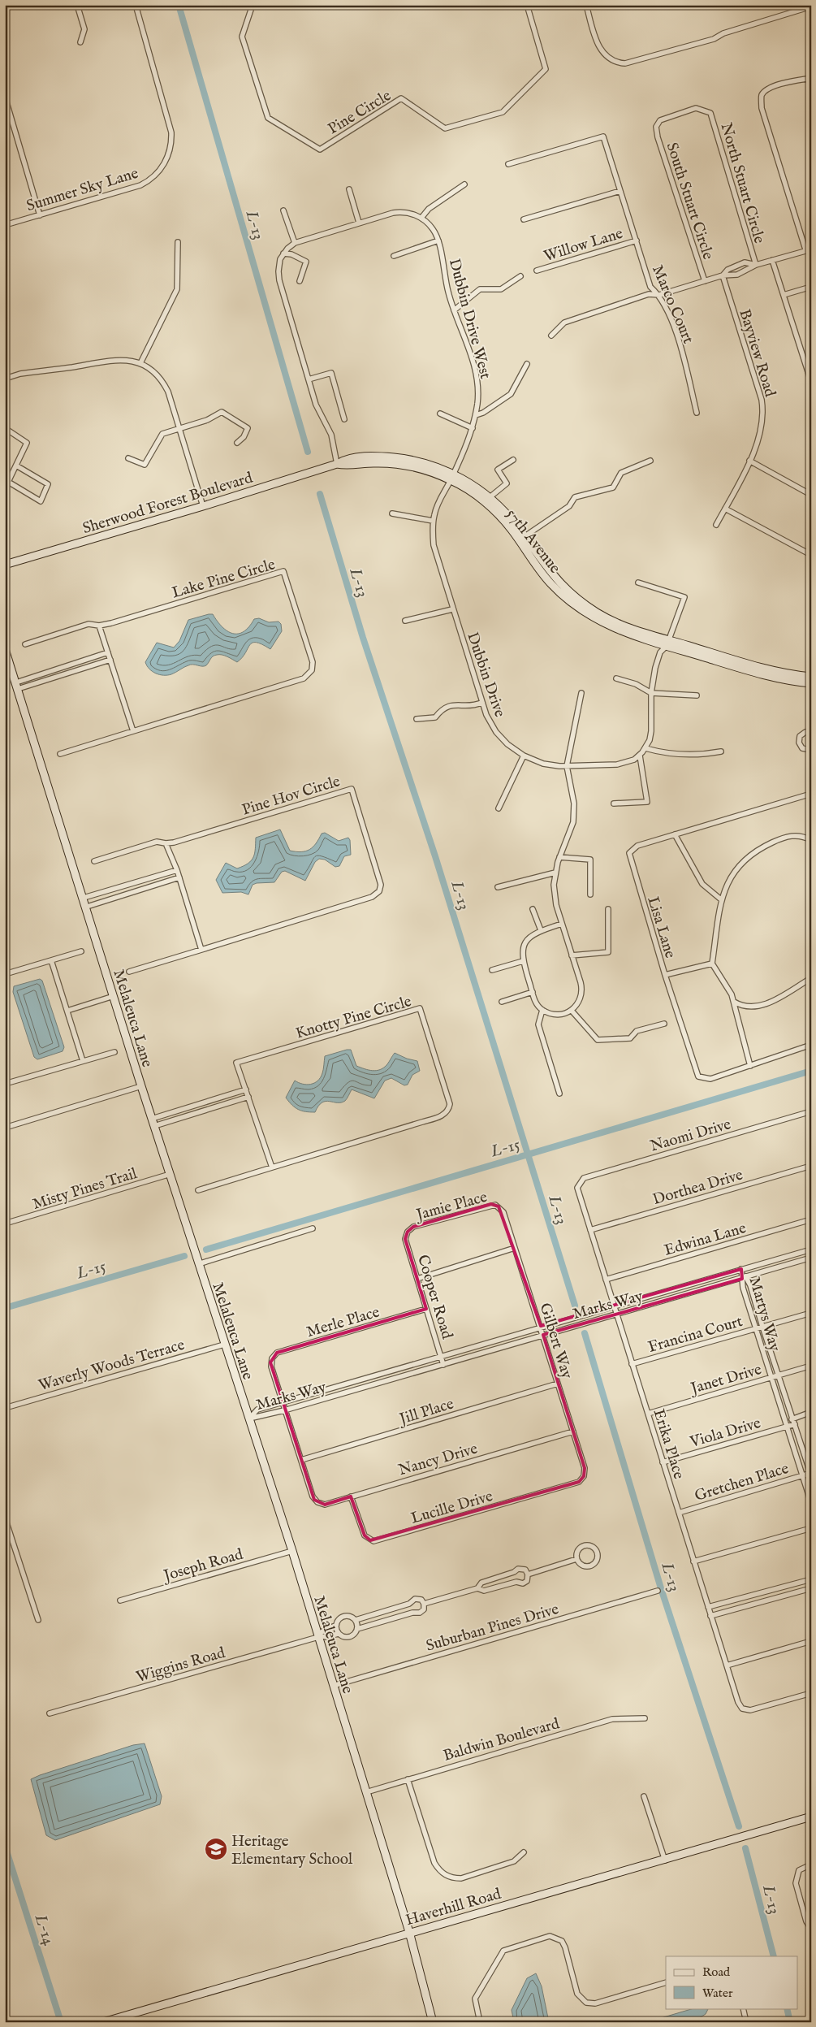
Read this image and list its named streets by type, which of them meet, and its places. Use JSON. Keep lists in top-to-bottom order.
{
  "streets": {
    "street": [
      "Pine Circle",
      "North Stuart Circle",
      "Summer Sky Lane",
      "South Stuart Circle",
      "Willow Lane",
      "Marco Court",
      "Dubbin Drive West",
      "Bayview Road",
      "Sherwood Forest Boulevard",
      "57th Avenue",
      "Lake Pine Circle",
      "Dubbin Drive",
      "Pine Hov Circle",
      "Lisa Lane",
      "Knotty Pine Circle",
      "Melaleuca Lane",
      "Naomi Drive",
      "Dorthea Drive",
      "Misty Pines Trail",
      "Jamie Place",
      "Edwina Lane",
      "Cooper Road",
      "Marks Way",
      "Martys Way",
      "Merle Place",
      "Francina Court",
      "Gilbert Way",
      "Waverly Woods Terrace",
      "Janet Drive",
      "Jill Place",
      "Viola Drive",
      "Erika Place",
      "Nancy Drive",
      "Gretchen Place",
      "Lucille Drive",
      "Joseph Road",
      "Suburban Pines Drive",
      "Wiggins Road",
      "Baldwin Boulevard",
      "Haverhill Road"
    ]
  },
  "crossings": [
    ["North Stuart Circle", "South Stuart Circle"],
    ["Willow Lane", "Marco Court"],
    ["Dubbin Drive West", "57th Avenue"],
    ["Dubbin Drive West", "Dubbin Drive"],
    ["Sherwood Forest Boulevard", "57th Avenue"],
    ["57th Avenue", "Dubbin Drive"],
    ["Melaleuca Lane", "Misty Pines Trail"],
    ["Melaleuca Lane", "Marks Way"],
    ["Melaleuca Lane", "Waverly Woods Terrace"],
    ["Melaleuca Lane", "Joseph Road"],
    ["Melaleuca Lane", "Suburban Pines Drive"],
    ["Melaleuca Lane", "Wiggins Road"],
    ["Melaleuca Lane", "Baldwin Boulevard"],
    ["Melaleuca Lane", "Haverhill Road"],
    ["Naomi Drive", "Erika Place"],
    ["Dorthea Drive", "Erika Place"],
    ["Jamie Place", "Cooper Road"],
    ["Jamie Place", "Gilbert Way"],
    ["Edwina Lane", "Erika Place"],
    ["Cooper Road", "Marks Way"],
    ["Cooper Road", "Merle Place"],
    ["Marks Way", "Martys Way"],
    ["Marks Way", "Merle Place"],
    ["Marks Way", "Gilbert Way"],
    ["Marks Way", "Erika Place"],
    ["Martys Way", "Francina Court"],
    ["Martys Way", "Janet Drive"],
    ["Martys Way", "Viola Drive"],
    ["Martys Way", "Gretchen Place"],
    ["Francina Court", "Erika Place"],
    ["Gilbert Way", "Jill Place"],
    ["Gilbert Way", "Nancy Drive"],
    ["Gilbert Way", "Lucille Drive"],
    ["Janet Drive", "Erika Place"],
    ["Jill Place", "Nancy Drive"],
    ["Viola Drive", "Erika Place"],
    ["Erika Place", "Gretchen Place"],
    ["Nancy Drive", "Lucille Drive"]
  ],
  "water": ["L-13", "L-15", "L-14"],
  "places": {
    "school or university": ["Heritage Elementary School"]
  },
  "legend": ["Road", "Water"]
}
